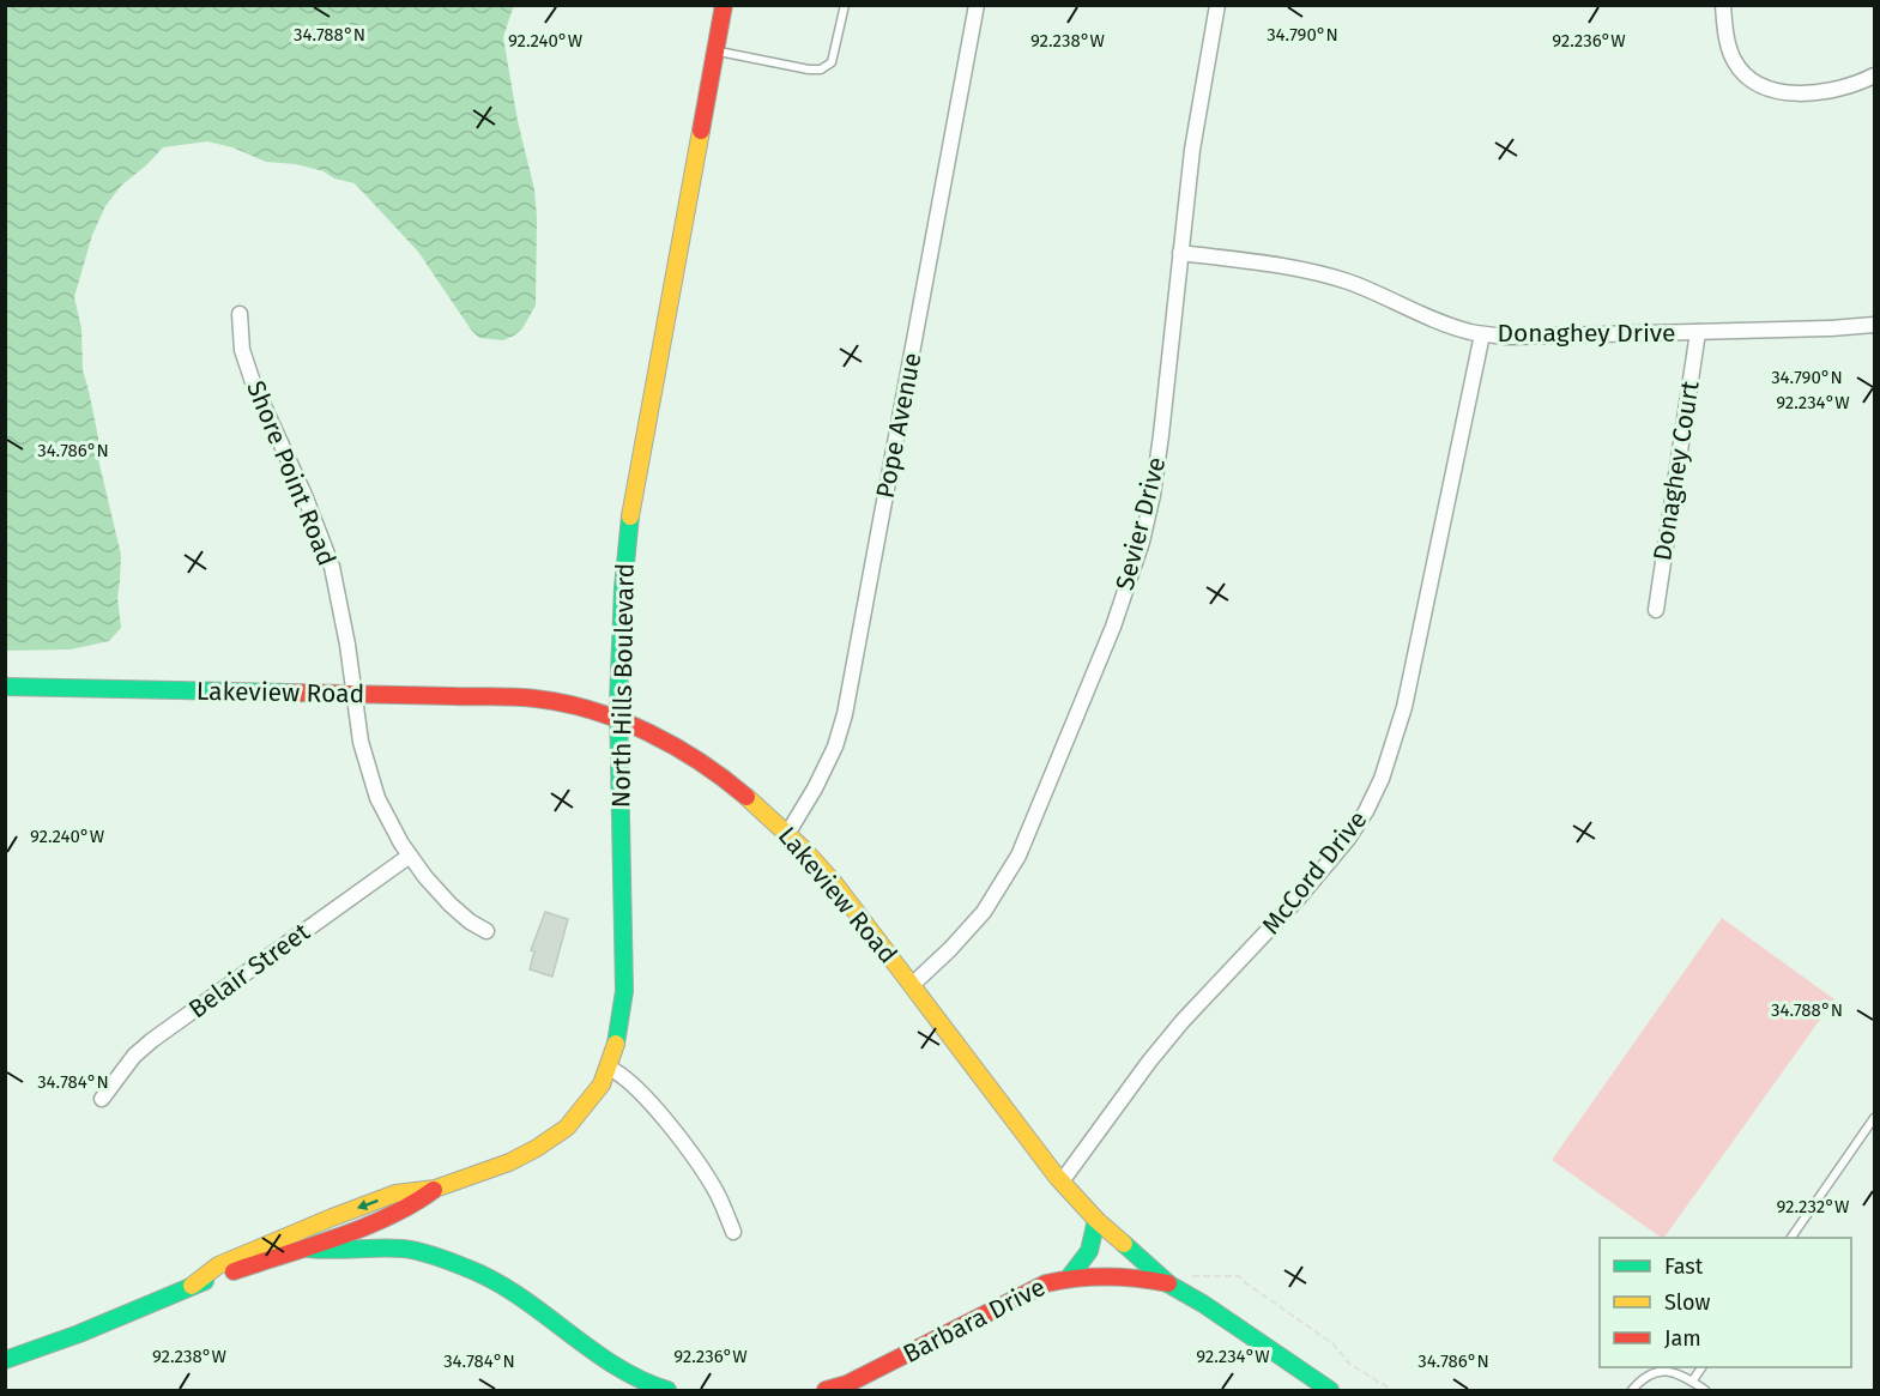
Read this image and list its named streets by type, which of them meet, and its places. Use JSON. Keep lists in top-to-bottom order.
{
  "streets": {
    "street": [
      "Donaghey Drive",
      "Pope Avenue",
      "Donaghey Court",
      "Shore Point Road",
      "Sevier Drive",
      "North Hills Boulevard",
      "Lakeview Road",
      "McCord Drive",
      "Belair Street",
      "Barbara Drive"
    ]
  },
  "crossings": [
    ["Donaghey Drive", "Donaghey Court"],
    ["Donaghey Drive", "Sevier Drive"],
    ["Donaghey Drive", "McCord Drive"],
    ["Pope Avenue", "Lakeview Road"],
    ["Shore Point Road", "Lakeview Road"],
    ["Shore Point Road", "Belair Street"],
    ["Sevier Drive", "Lakeview Road"],
    ["North Hills Boulevard", "Lakeview Road"],
    ["Lakeview Road", "McCord Drive"],
    ["Lakeview Road", "Barbara Drive"]
  ],
  "legend": ["Fast", "Slow", "Jam"],
  "coordinates": [
    "34.790°N",
    "34.788°N",
    "92.240°W",
    "92.238°W",
    "92.236°W",
    "92.234°W",
    "34.786°N",
    "34.784°N",
    "92.232°W"
  ]
}
